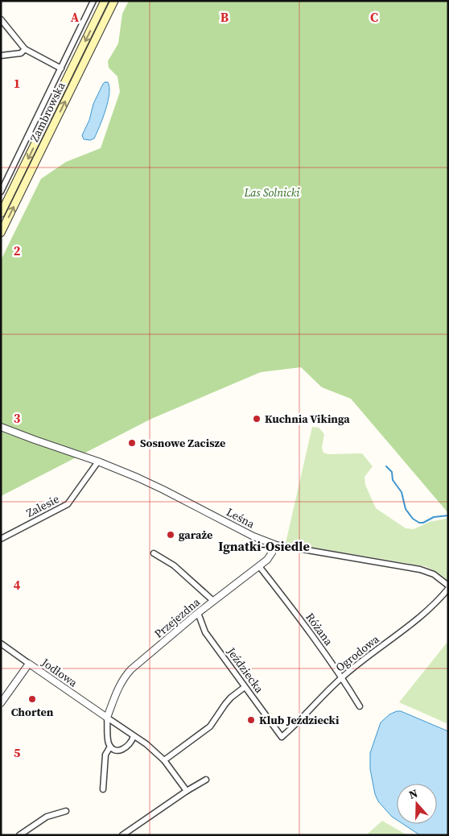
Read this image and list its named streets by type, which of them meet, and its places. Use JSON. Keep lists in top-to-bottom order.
{
  "streets": {
    "main road": ["Zambrowska"],
    "street": [
      "Zalesie",
      "Leśna",
      "Przejezdna",
      "Różana",
      "Ogrodowa",
      "Jeździecka",
      "Jodłowa"
    ]
  },
  "crossings": [
    ["Zalesie", "Leśna"],
    ["Leśna", "Przejezdna"],
    ["Przejezdna", "Różana"],
    ["Przejezdna", "Jeździecka"],
    ["Przejezdna", "Jodłowa"],
    ["Różana", "Ogrodowa"],
    ["Ogrodowa", "Jeździecka"]
  ],
  "districts": ["Ignatki-Osiedle"],
  "parks": ["Las Solnicki"],
  "places": [
    "Kuchnia Vikinga",
    "Sosnowe Zacisze",
    "garaże",
    "Chorten",
    "Klub Jeździecki"
  ],
  "north": "top",
  "grid": {
    "columns": ["A", "B", "C"],
    "rows": [
      "1",
      "2",
      "3",
      "4",
      "5"
    ]
  }
}
